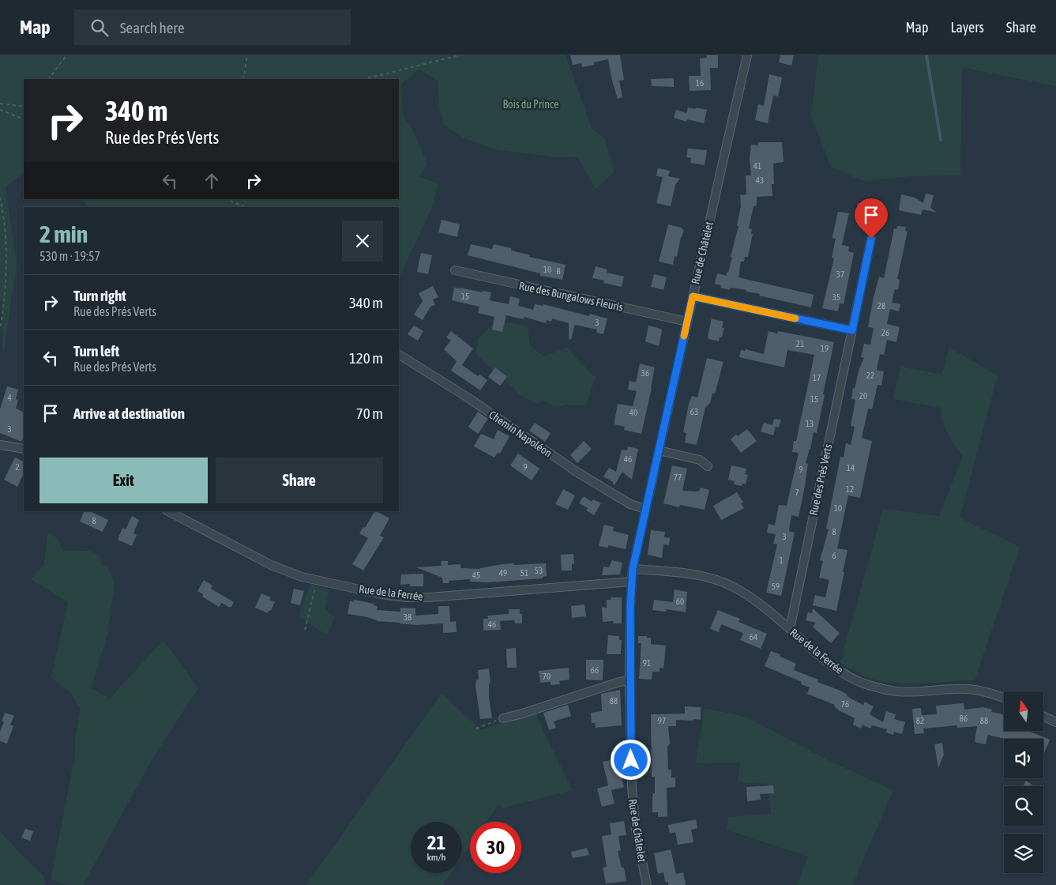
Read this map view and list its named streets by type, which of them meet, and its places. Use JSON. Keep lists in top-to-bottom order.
{
  "streets": {
    "street": [
      "Rue de Châtelet",
      "Rue des Bungalows Fleuris",
      "Chemin Napoléon",
      "Rue des Prés Verts",
      "Rue de la Ferrée"
    ]
  },
  "crossings": [
    ["Rue de Châtelet", "Rue des Bungalows Fleuris"],
    ["Rue de Châtelet", "Chemin Napoléon"],
    ["Rue de Châtelet", "Rue de la Ferrée"],
    ["Rue des Prés Verts", "Rue de la Ferrée"]
  ],
  "parks": ["Bois du Prince"],
  "house_numbers": [
    "16",
    "41",
    "43",
    "10",
    "8",
    "37",
    "15",
    "35",
    "28",
    "3",
    "26",
    "21",
    "19",
    "36",
    "22",
    "17",
    "20",
    "4",
    "15",
    "63",
    "40",
    "13",
    "3",
    "46",
    "2",
    "9",
    "14",
    "9",
    "77",
    "12",
    "7",
    "10",
    "8",
    "8",
    "3",
    "6",
    "1",
    "53",
    "49",
    "51",
    "45",
    "59",
    "60",
    "38",
    "46",
    "64",
    "91",
    "66",
    "70",
    "88",
    "76",
    "86",
    "97",
    "82",
    "88"
  ],
  "north": "top",
  "page": {
    "header": "Map",
    "search": "Search here",
    "nav": ["Map", "Layers", "Share"],
    "turn": ["340 m", "Rue des Prés Verts"],
    "heading": ["2 min", "530 m · 19:57"],
    "list": [
      {
        "name": "Turn right",
        "note": "Rue des Prés Verts",
        "value": "340 m"
      },
      {
        "name": "Turn left",
        "note": "Rue des Prés Verts",
        "value": "120 m"
      },
      {
        "name": "Arrive at destination",
        "value": "70 m"
      }
    ],
    "buttons": ["Exit", "Share"],
    "speed": "21 km/h",
    "limit": "30"
  }
}
